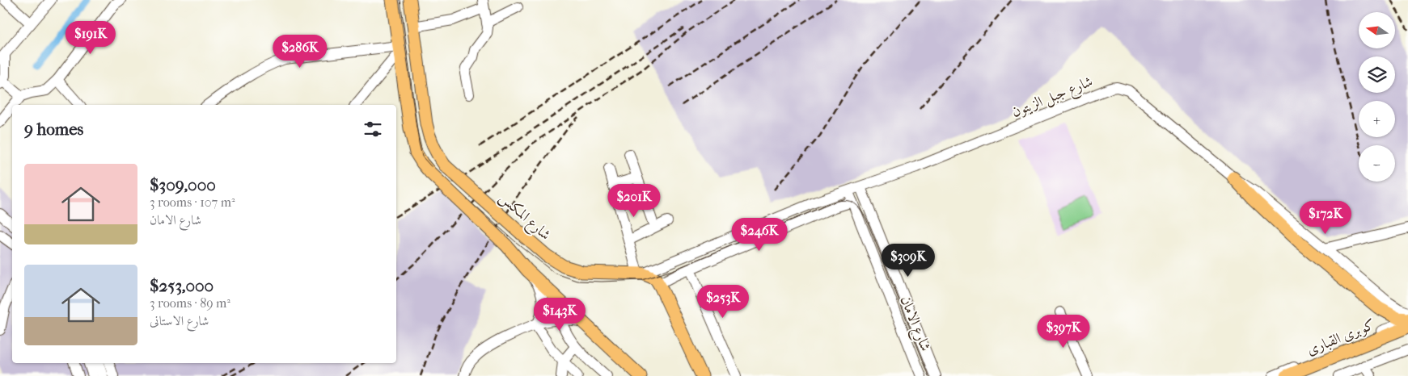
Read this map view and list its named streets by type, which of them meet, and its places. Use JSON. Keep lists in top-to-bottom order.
{
  "streets": {
    "main road": ["شارع المكس", "كوبرى القبارى"],
    "street": ["شارع جبل الزيتون", "شارع الامان"]
  },
  "crossings": [
    ["شارع جبل الزيتون", "شارع المكس"],
    ["شارع جبل الزيتون", "شارع الامان"]
  ],
  "north": "left",
  "page": {
    "map_buttons": ["+", "−"],
    "price": [
      "$191K",
      "$286K",
      "$201K",
      "$172K",
      "$246K",
      "$309K",
      "$253K",
      "$143K",
      "$397K"
    ],
    "heading": "9 homes",
    "list": [
      {
        "name": "$309,000",
        "note": "3 rooms · 107 m² · شارع الامان"
      },
      {
        "name": "$253,000",
        "note": "3 rooms · 89 m² · شارع الاستانى"
      }
    ]
  }
}
